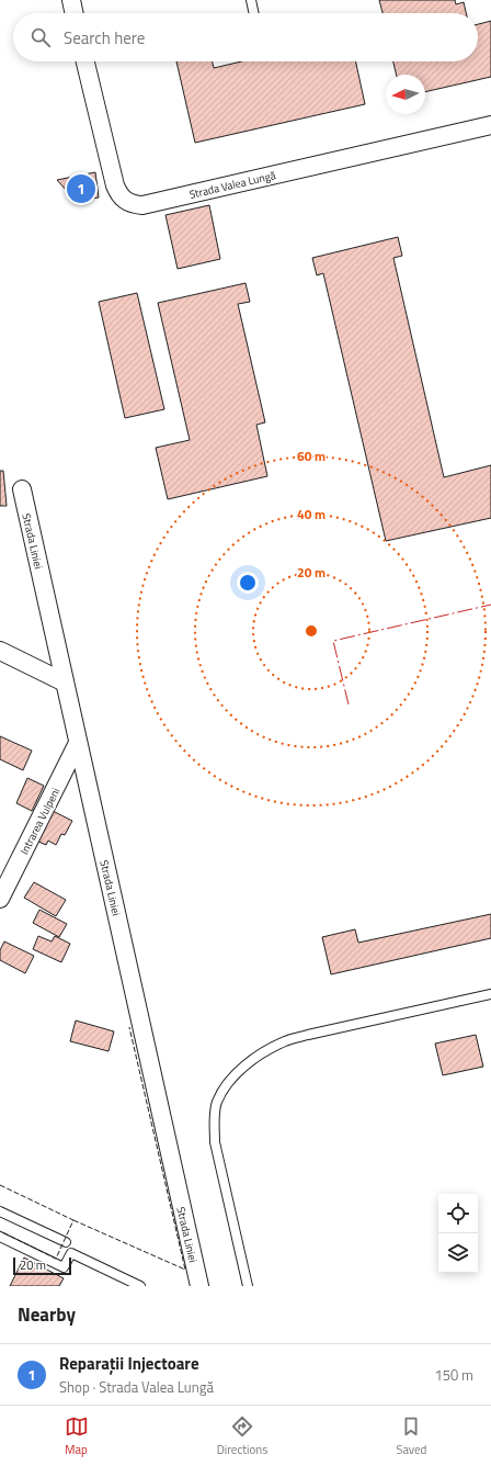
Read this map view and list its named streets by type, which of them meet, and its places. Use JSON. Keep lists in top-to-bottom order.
{
  "streets": {
    "street": ["Strada Valea Lungă", "Strada Liniei", "Intrarea Vulpeni"]
  },
  "crossings": [
    ["Strada Liniei", "Intrarea Vulpeni"]
  ],
  "scale_bar": "20 m",
  "north": "left",
  "page": {
    "search": "Search here",
    "pins": "1",
    "scale": "20 m",
    "heading": "Nearby",
    "list": [
      {
        "mark": "1",
        "name": "Reparații Injectoare",
        "note": "Shop · Strada Valea Lungă",
        "value": "150 m"
      }
    ],
    "nav": ["Map", "Directions", "Saved"]
  },
  "rings": ["60 m", "40 m", "20 m"]
}
